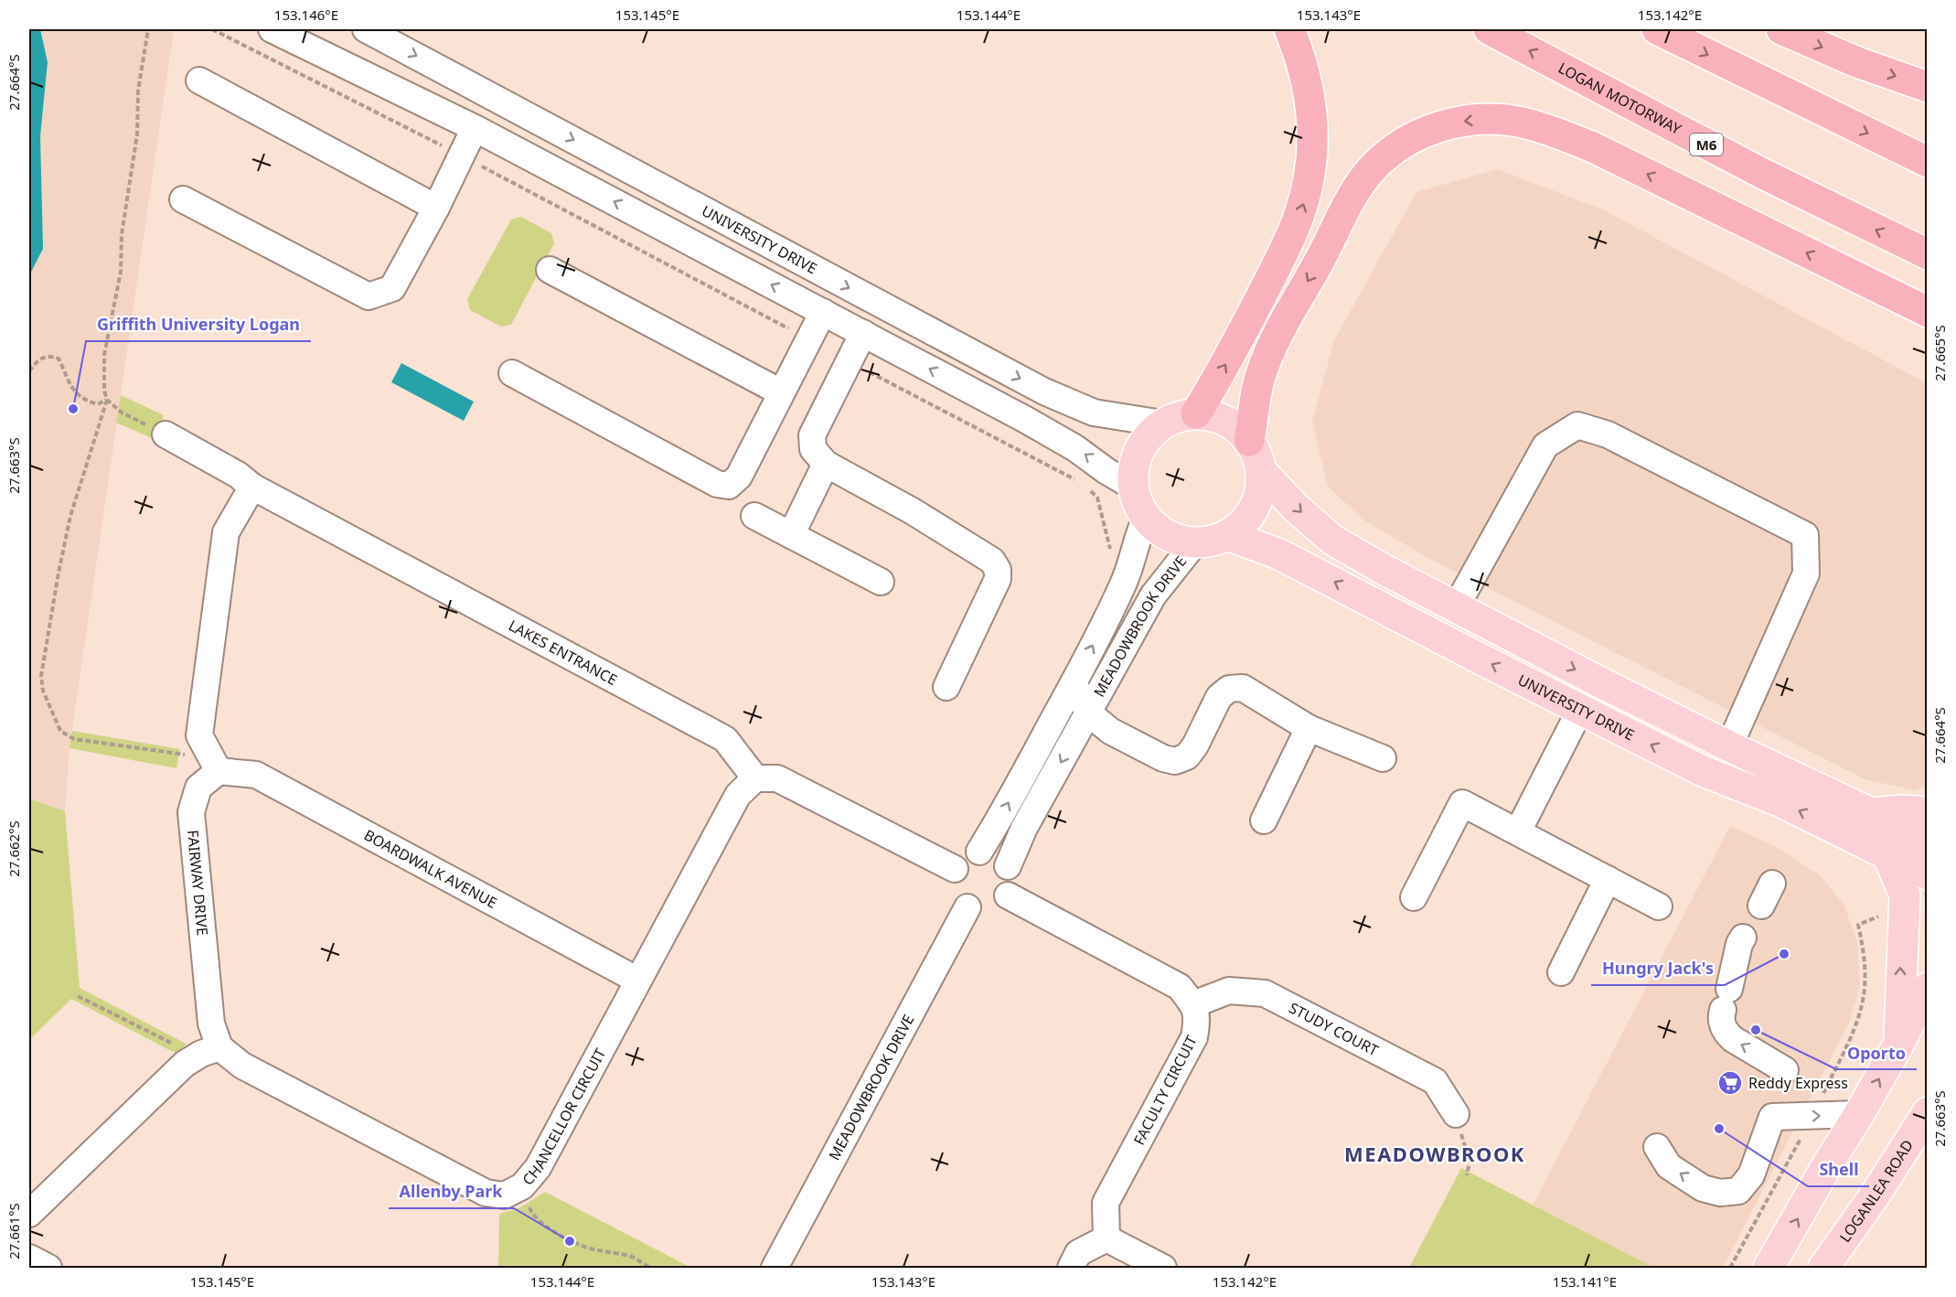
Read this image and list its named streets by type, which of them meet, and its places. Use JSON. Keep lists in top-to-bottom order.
{
  "streets": {
    "highway": ["LOGAN MOTORWAY", "M6"],
    "main road": ["UNIVERSITY DRIVE", "LOGANLEA ROAD"],
    "street": [
      "MEADOWBROOK DRIVE",
      "LAKES ENTRANCE",
      "BOARDWALK AVENUE",
      "FAIRWAY DRIVE",
      "STUDY COURT",
      "FACULTY CIRCUIT",
      "CHANCELLOR CIRCUIT"
    ]
  },
  "crossings": [
    ["UNIVERSITY DRIVE", "MEADOWBROOK DRIVE"],
    ["LAKES ENTRANCE", "CHANCELLOR CIRCUIT"],
    ["BOARDWALK AVENUE", "FAIRWAY DRIVE"],
    ["BOARDWALK AVENUE", "CHANCELLOR CIRCUIT"],
    ["FAIRWAY DRIVE", "CHANCELLOR CIRCUIT"],
    ["STUDY COURT", "FACULTY CIRCUIT"]
  ],
  "districts": ["MEADOWBROOK"],
  "places": {
    "other": [
      "Griffith University Logan",
      "Hungry Jack's",
      "Oporto",
      "Shell",
      "Allenby Park"
    ],
    "supermarket": ["Reddy Express"]
  },
  "coordinates": [
    "153.146°E",
    "153.145°E",
    "153.144°E",
    "153.143°E",
    "153.142°E",
    "27.664°S",
    "27.665°S",
    "27.663°S",
    "27.662°S",
    "27.661°S",
    "153.141°E"
  ]
}
